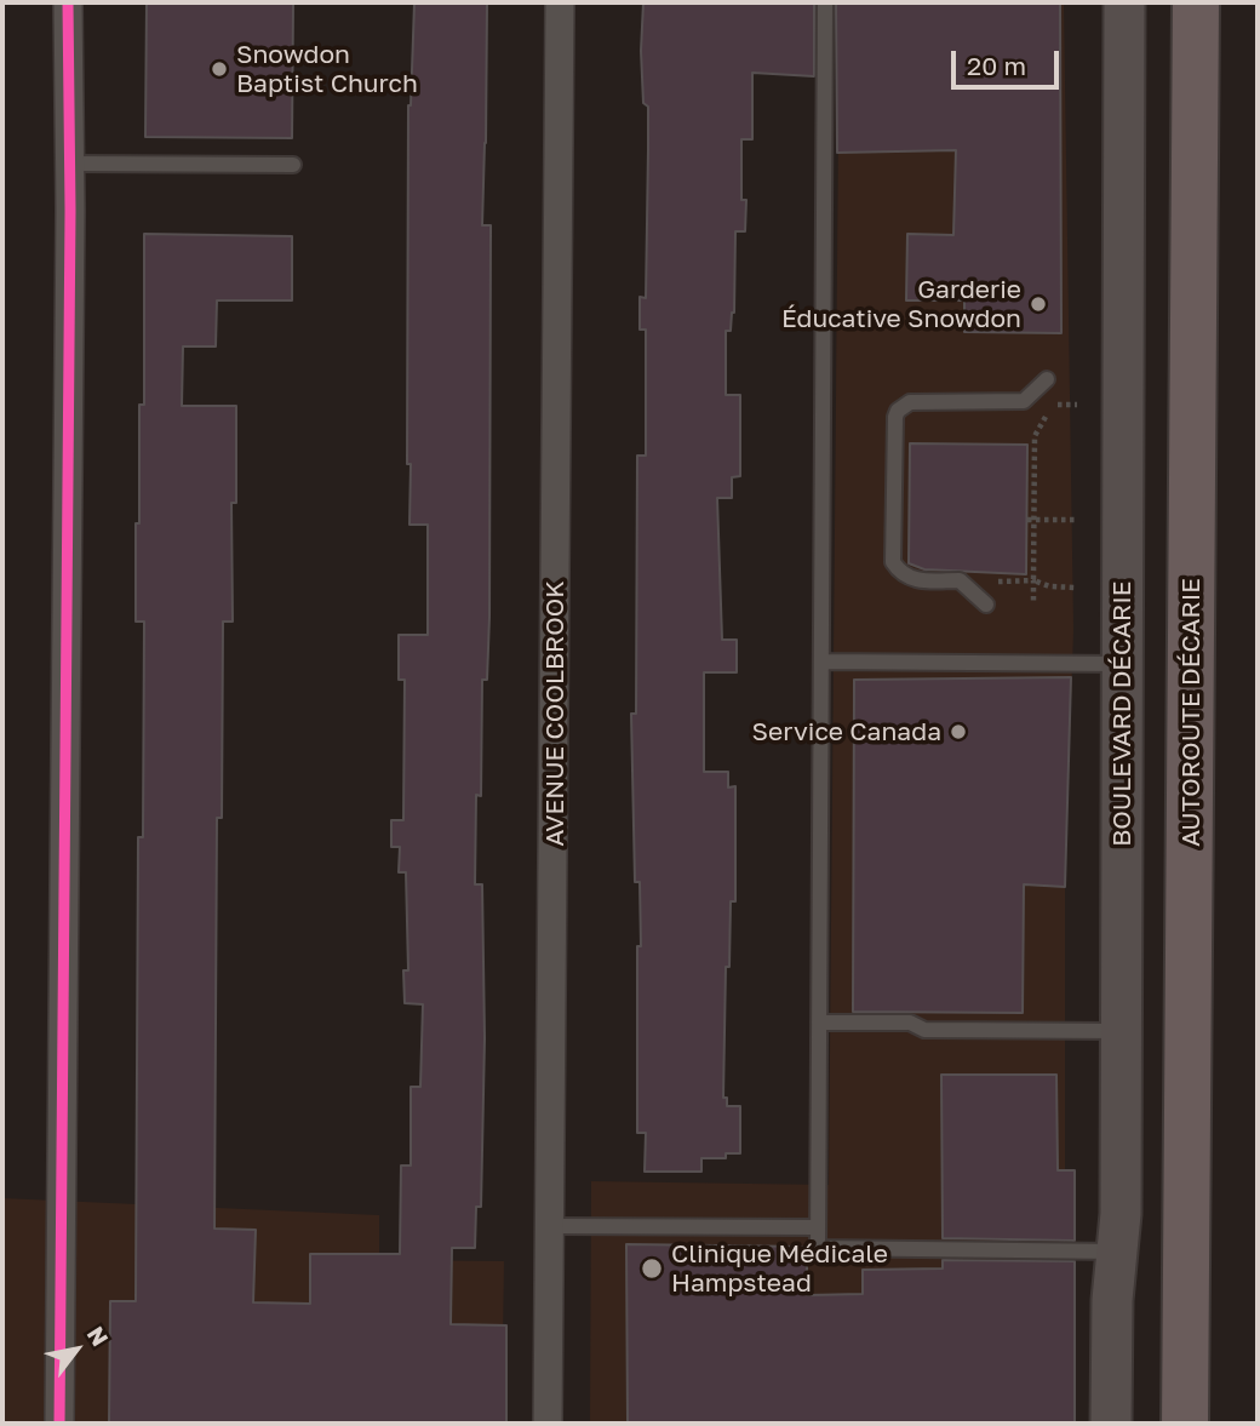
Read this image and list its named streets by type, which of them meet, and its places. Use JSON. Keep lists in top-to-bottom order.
{
  "streets": {
    "highway": ["AUTOROUTE DÉCARIE"],
    "main road": ["BOULEVARD DÉCARIE"],
    "street": ["AVENUE COOLBROOK"]
  },
  "places": [
    "Snowdon Baptist Church",
    "Garderie Éducative Snowdon",
    "Service Canada",
    "Clinique Médicale Hampstead"
  ],
  "scale_bar": "20 m",
  "north": "top right"
}
